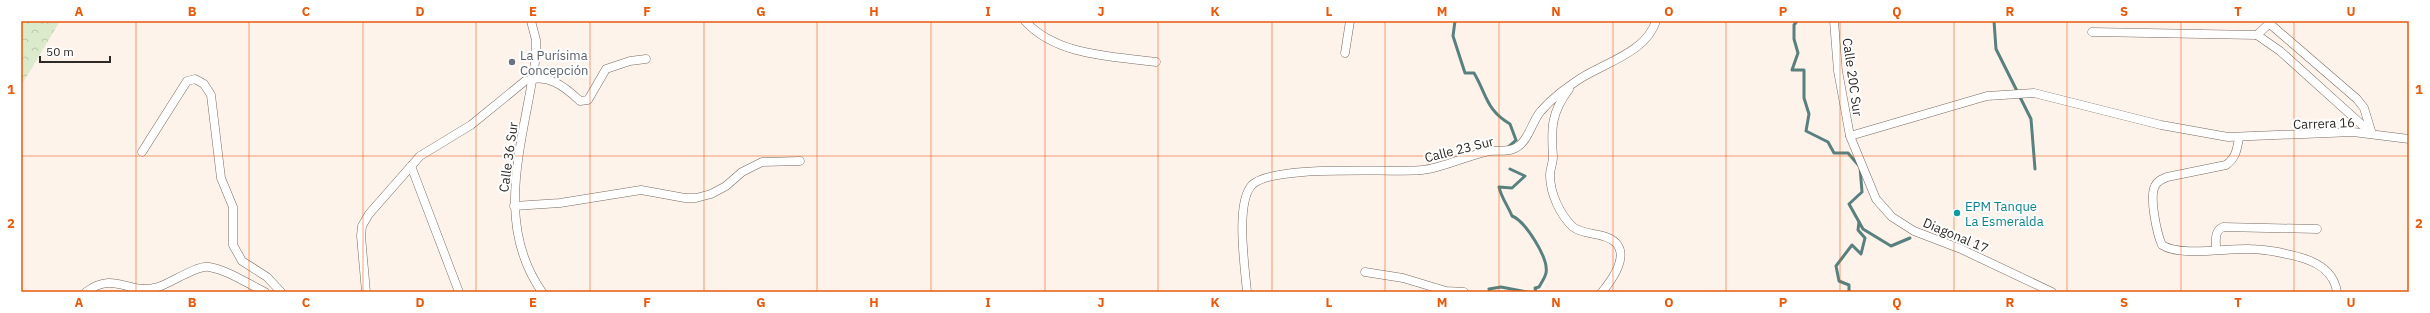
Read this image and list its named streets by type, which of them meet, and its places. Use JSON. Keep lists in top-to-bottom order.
{
  "streets": {
    "street": [
      "Calle 20C Sur",
      "Carrera 16",
      "Calle 23 Sur",
      "Calle 36 Sur",
      "Diagonal 17"
    ]
  },
  "crossings": [
    ["Calle 20C Sur", "Carrera 16"],
    ["Calle 20C Sur", "Diagonal 17"],
    ["Carrera 16", "Diagonal 17"]
  ],
  "places": ["La Purísima Concepción", "EPM Tanque La Esmeralda"],
  "scale_bar": "50 m",
  "grid": {
    "columns": [
      "A",
      "B",
      "C",
      "D",
      "E",
      "F",
      "G",
      "H",
      "I",
      "J",
      "K",
      "L",
      "M",
      "N",
      "O",
      "P",
      "Q",
      "R",
      "S",
      "T",
      "U"
    ],
    "rows": ["1", "2"]
  }
}
